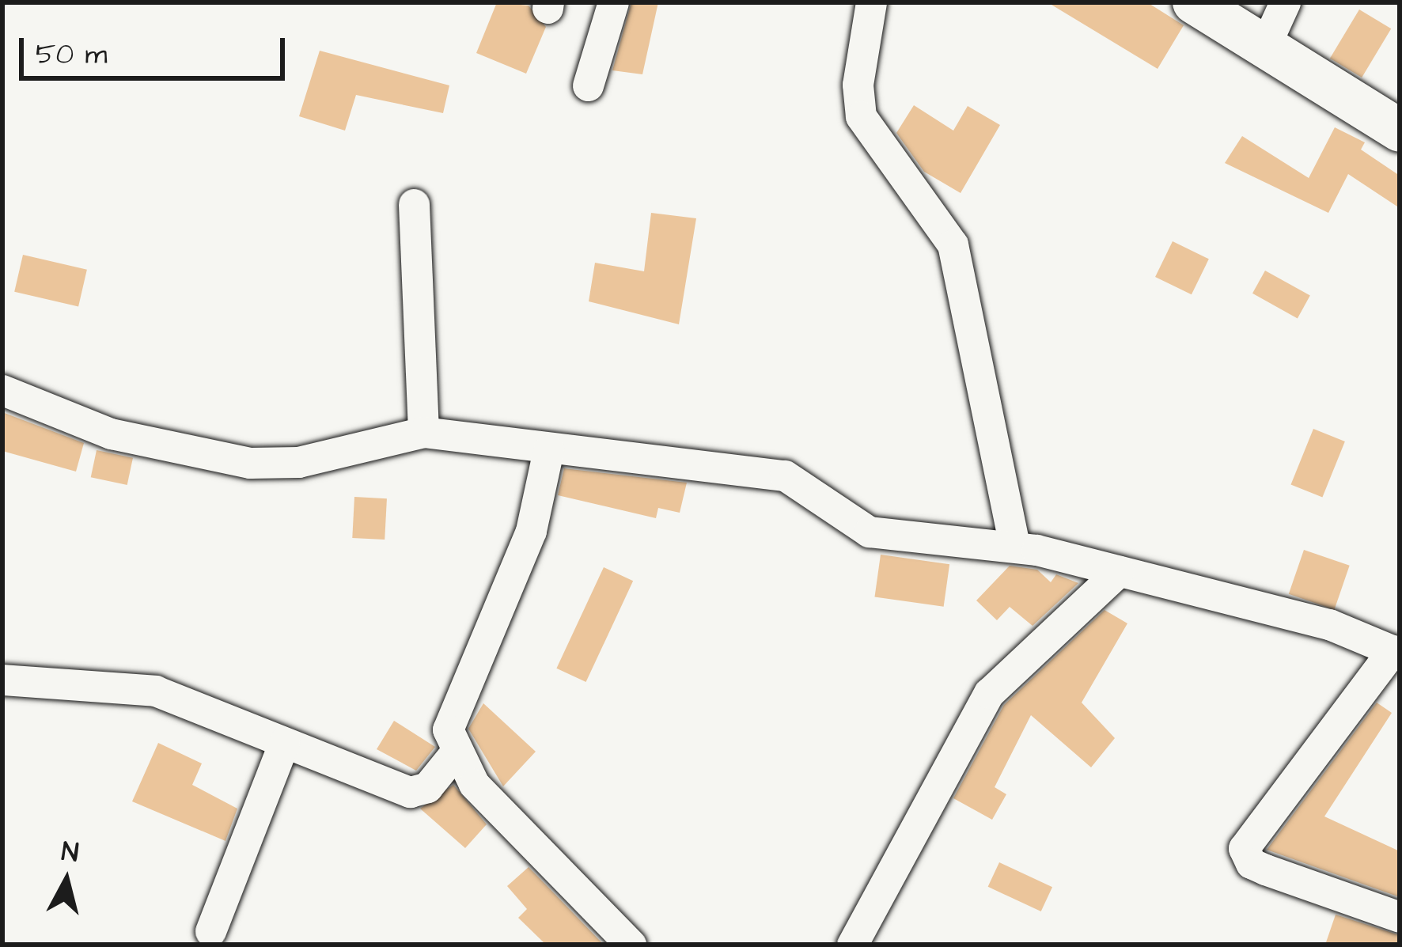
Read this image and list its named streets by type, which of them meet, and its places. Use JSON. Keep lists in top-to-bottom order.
{
  "scale_bar": "50 m",
  "north": "top"
}
